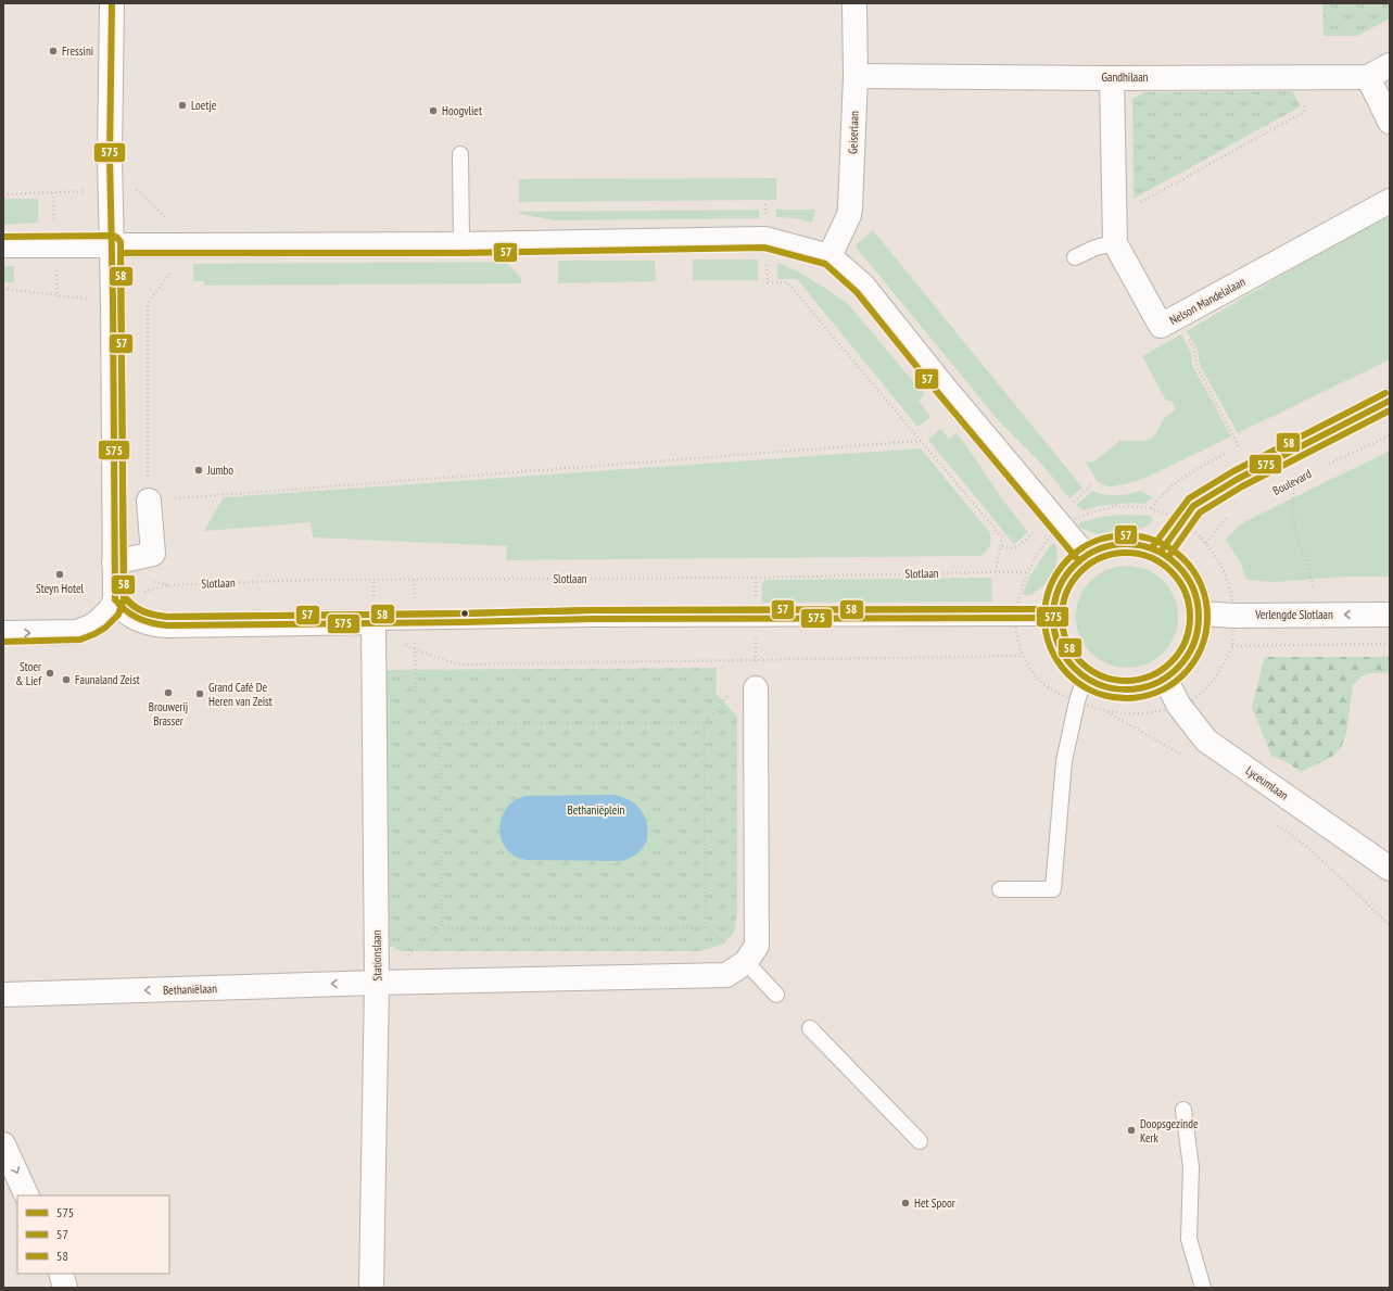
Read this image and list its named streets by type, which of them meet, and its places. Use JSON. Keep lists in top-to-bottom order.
{
  "streets": {
    "street": [
      "Gandhilaan",
      "Geiserlaan",
      "Nelson Mandelalaan",
      "Verlengde Slotlaan",
      "Lyceumlaan",
      "Stationslaan",
      "Bethaniëlaan"
    ],
    "path": ["Boulevard", "Slotlaan"]
  },
  "crossings": [
    ["Gandhilaan", "Geiserlaan"],
    ["Gandhilaan", "Nelson Mandelalaan"],
    ["Verlengde Slotlaan", "Lyceumlaan"],
    ["Stationslaan", "Bethaniëlaan"]
  ],
  "one_way": ["Verlengde Slotlaan", "Bethaniëlaan"],
  "parks": ["Bethaniëplein"],
  "places": [
    "Fressini",
    "Loetje",
    "Hoogvliet",
    "Jumbo",
    "Steyn Hotel",
    "Stoer & Lief",
    "Faunaland Zeist",
    "Brouwerij Brasser",
    "Grand Café De Heren van Zeist",
    "Doopsgezinde Kerk",
    "Het Spoor"
  ],
  "lines": ["transit line 575", "transit line 58", "transit line 57"],
  "legend": ["575", "57", "58"]
}
